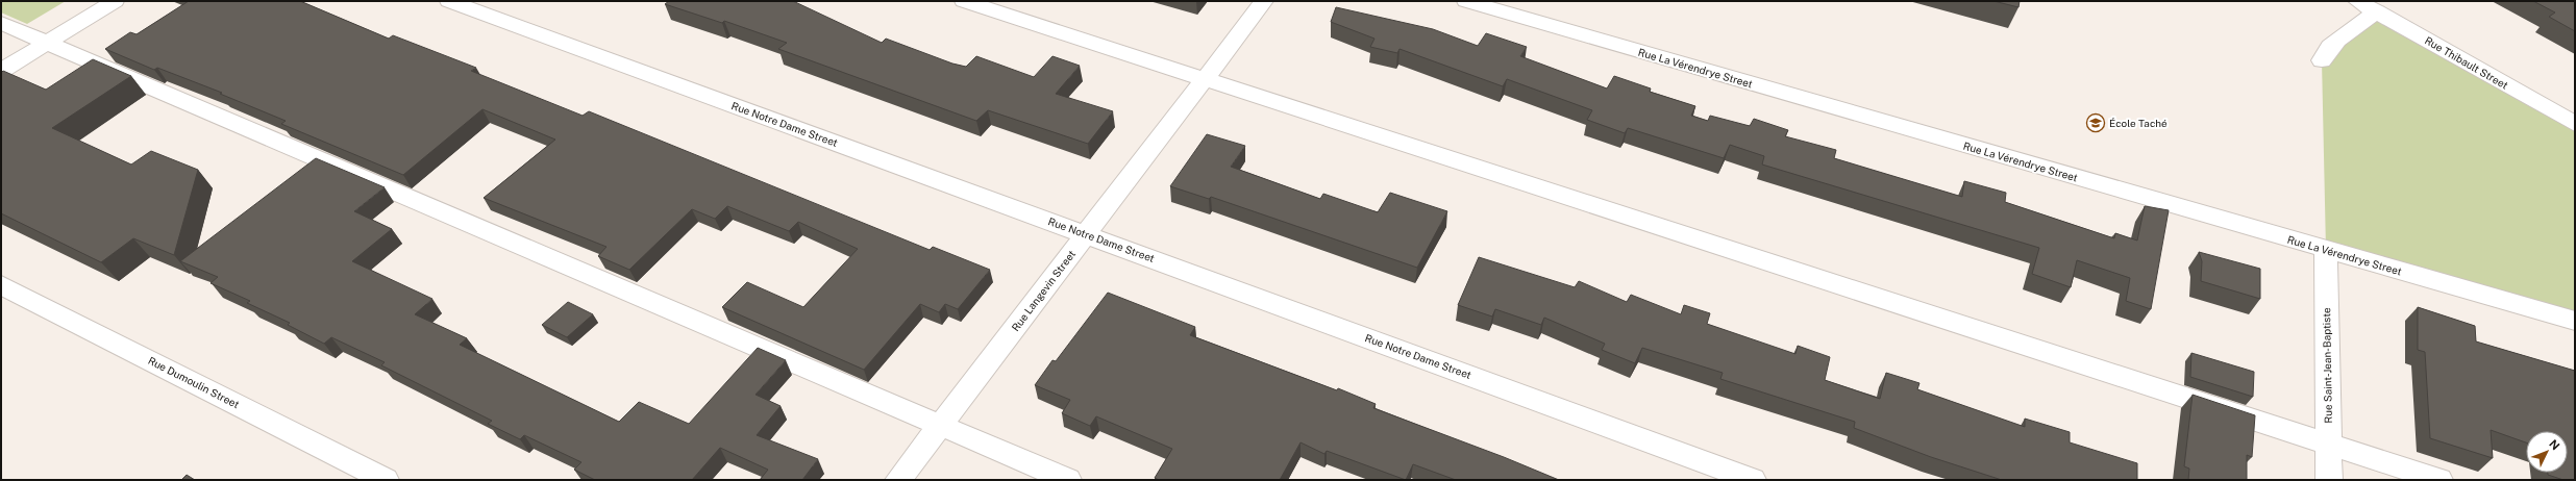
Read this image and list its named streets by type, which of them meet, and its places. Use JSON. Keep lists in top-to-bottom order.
{
  "streets": {
    "street": [
      "Rue Thibault Street",
      "Rue La Vérendrye Street",
      "Rue Notre Dame Street",
      "Rue Langevin Street",
      "Rue Saint-Jean-Baptiste",
      "Rue Dumoulin Street"
    ]
  },
  "crossings": [
    ["Rue La Vérendrye Street", "Rue Saint-Jean-Baptiste"],
    ["Rue Notre Dame Street", "Rue Langevin Street"]
  ],
  "places": {
    "school or university": ["École Taché"]
  },
  "north": "top right"
}
